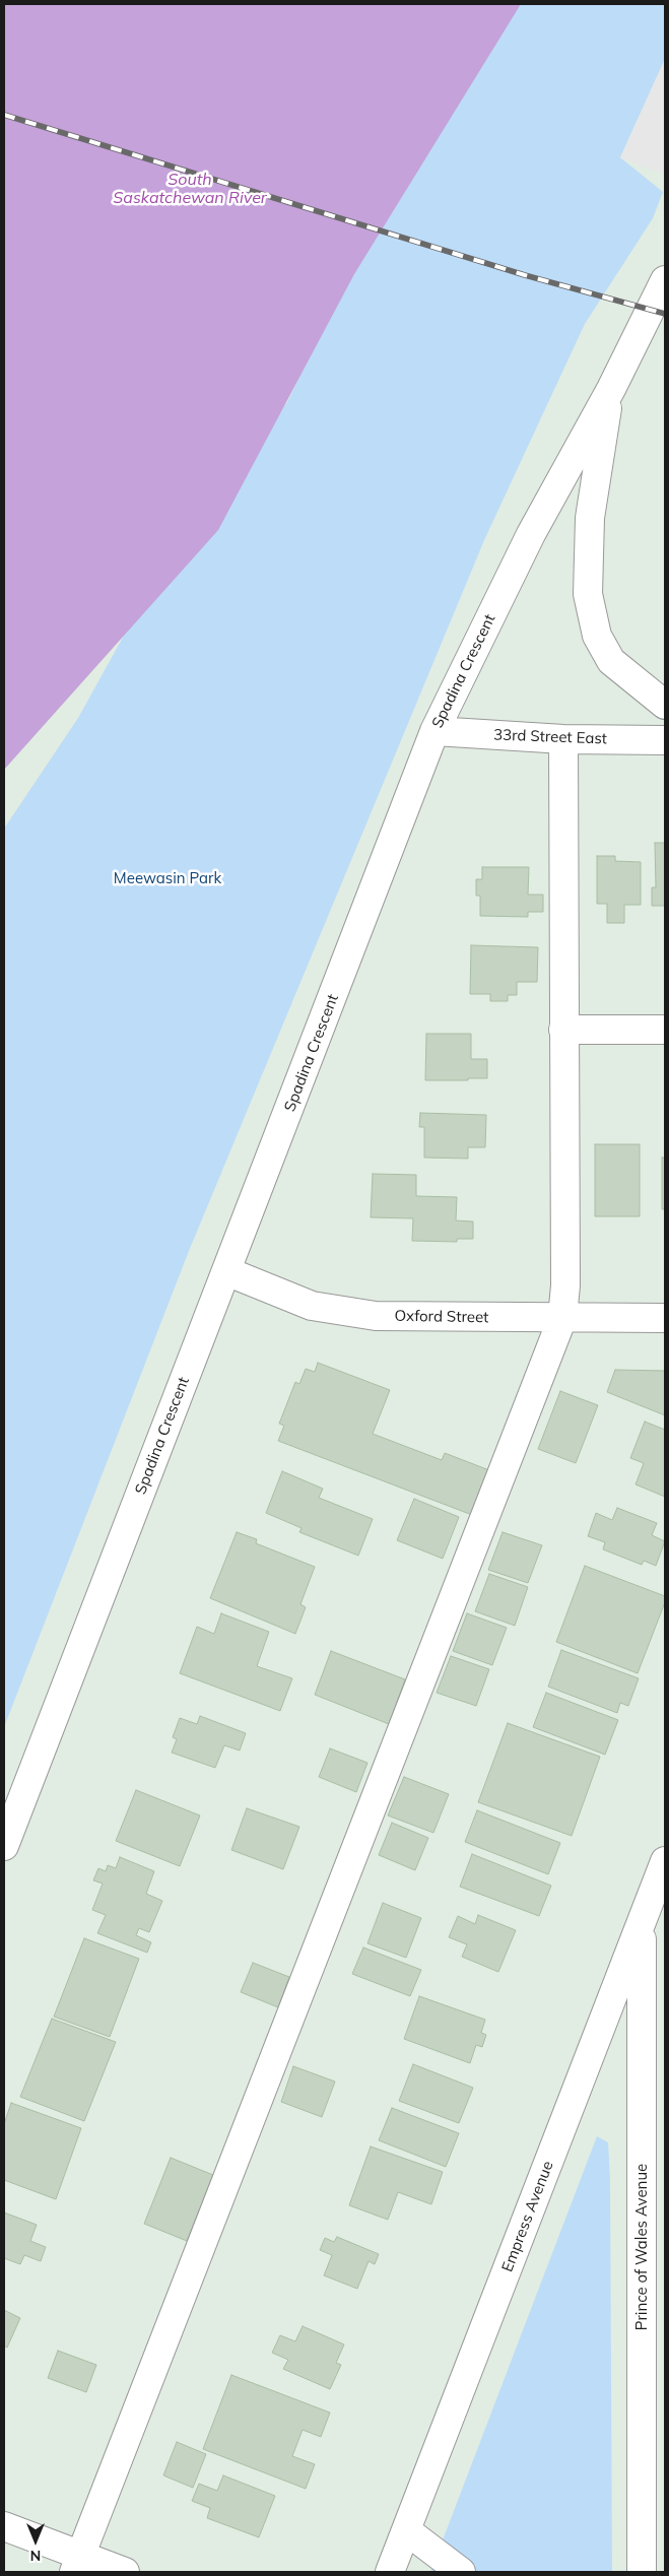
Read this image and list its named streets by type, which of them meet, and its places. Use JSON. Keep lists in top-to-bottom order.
{
  "streets": {
    "street": [
      "Spadina Crescent",
      "33rd Street East",
      "Oxford Street",
      "Empress Avenue",
      "Prince of Wales Avenue"
    ]
  },
  "crossings": [
    ["Spadina Crescent", "33rd Street East"],
    ["Spadina Crescent", "Oxford Street"],
    ["Empress Avenue", "Prince of Wales Avenue"]
  ],
  "water": ["South Saskatchewan River"],
  "parks": ["Meewasin Park"],
  "north": "bottom"
}
